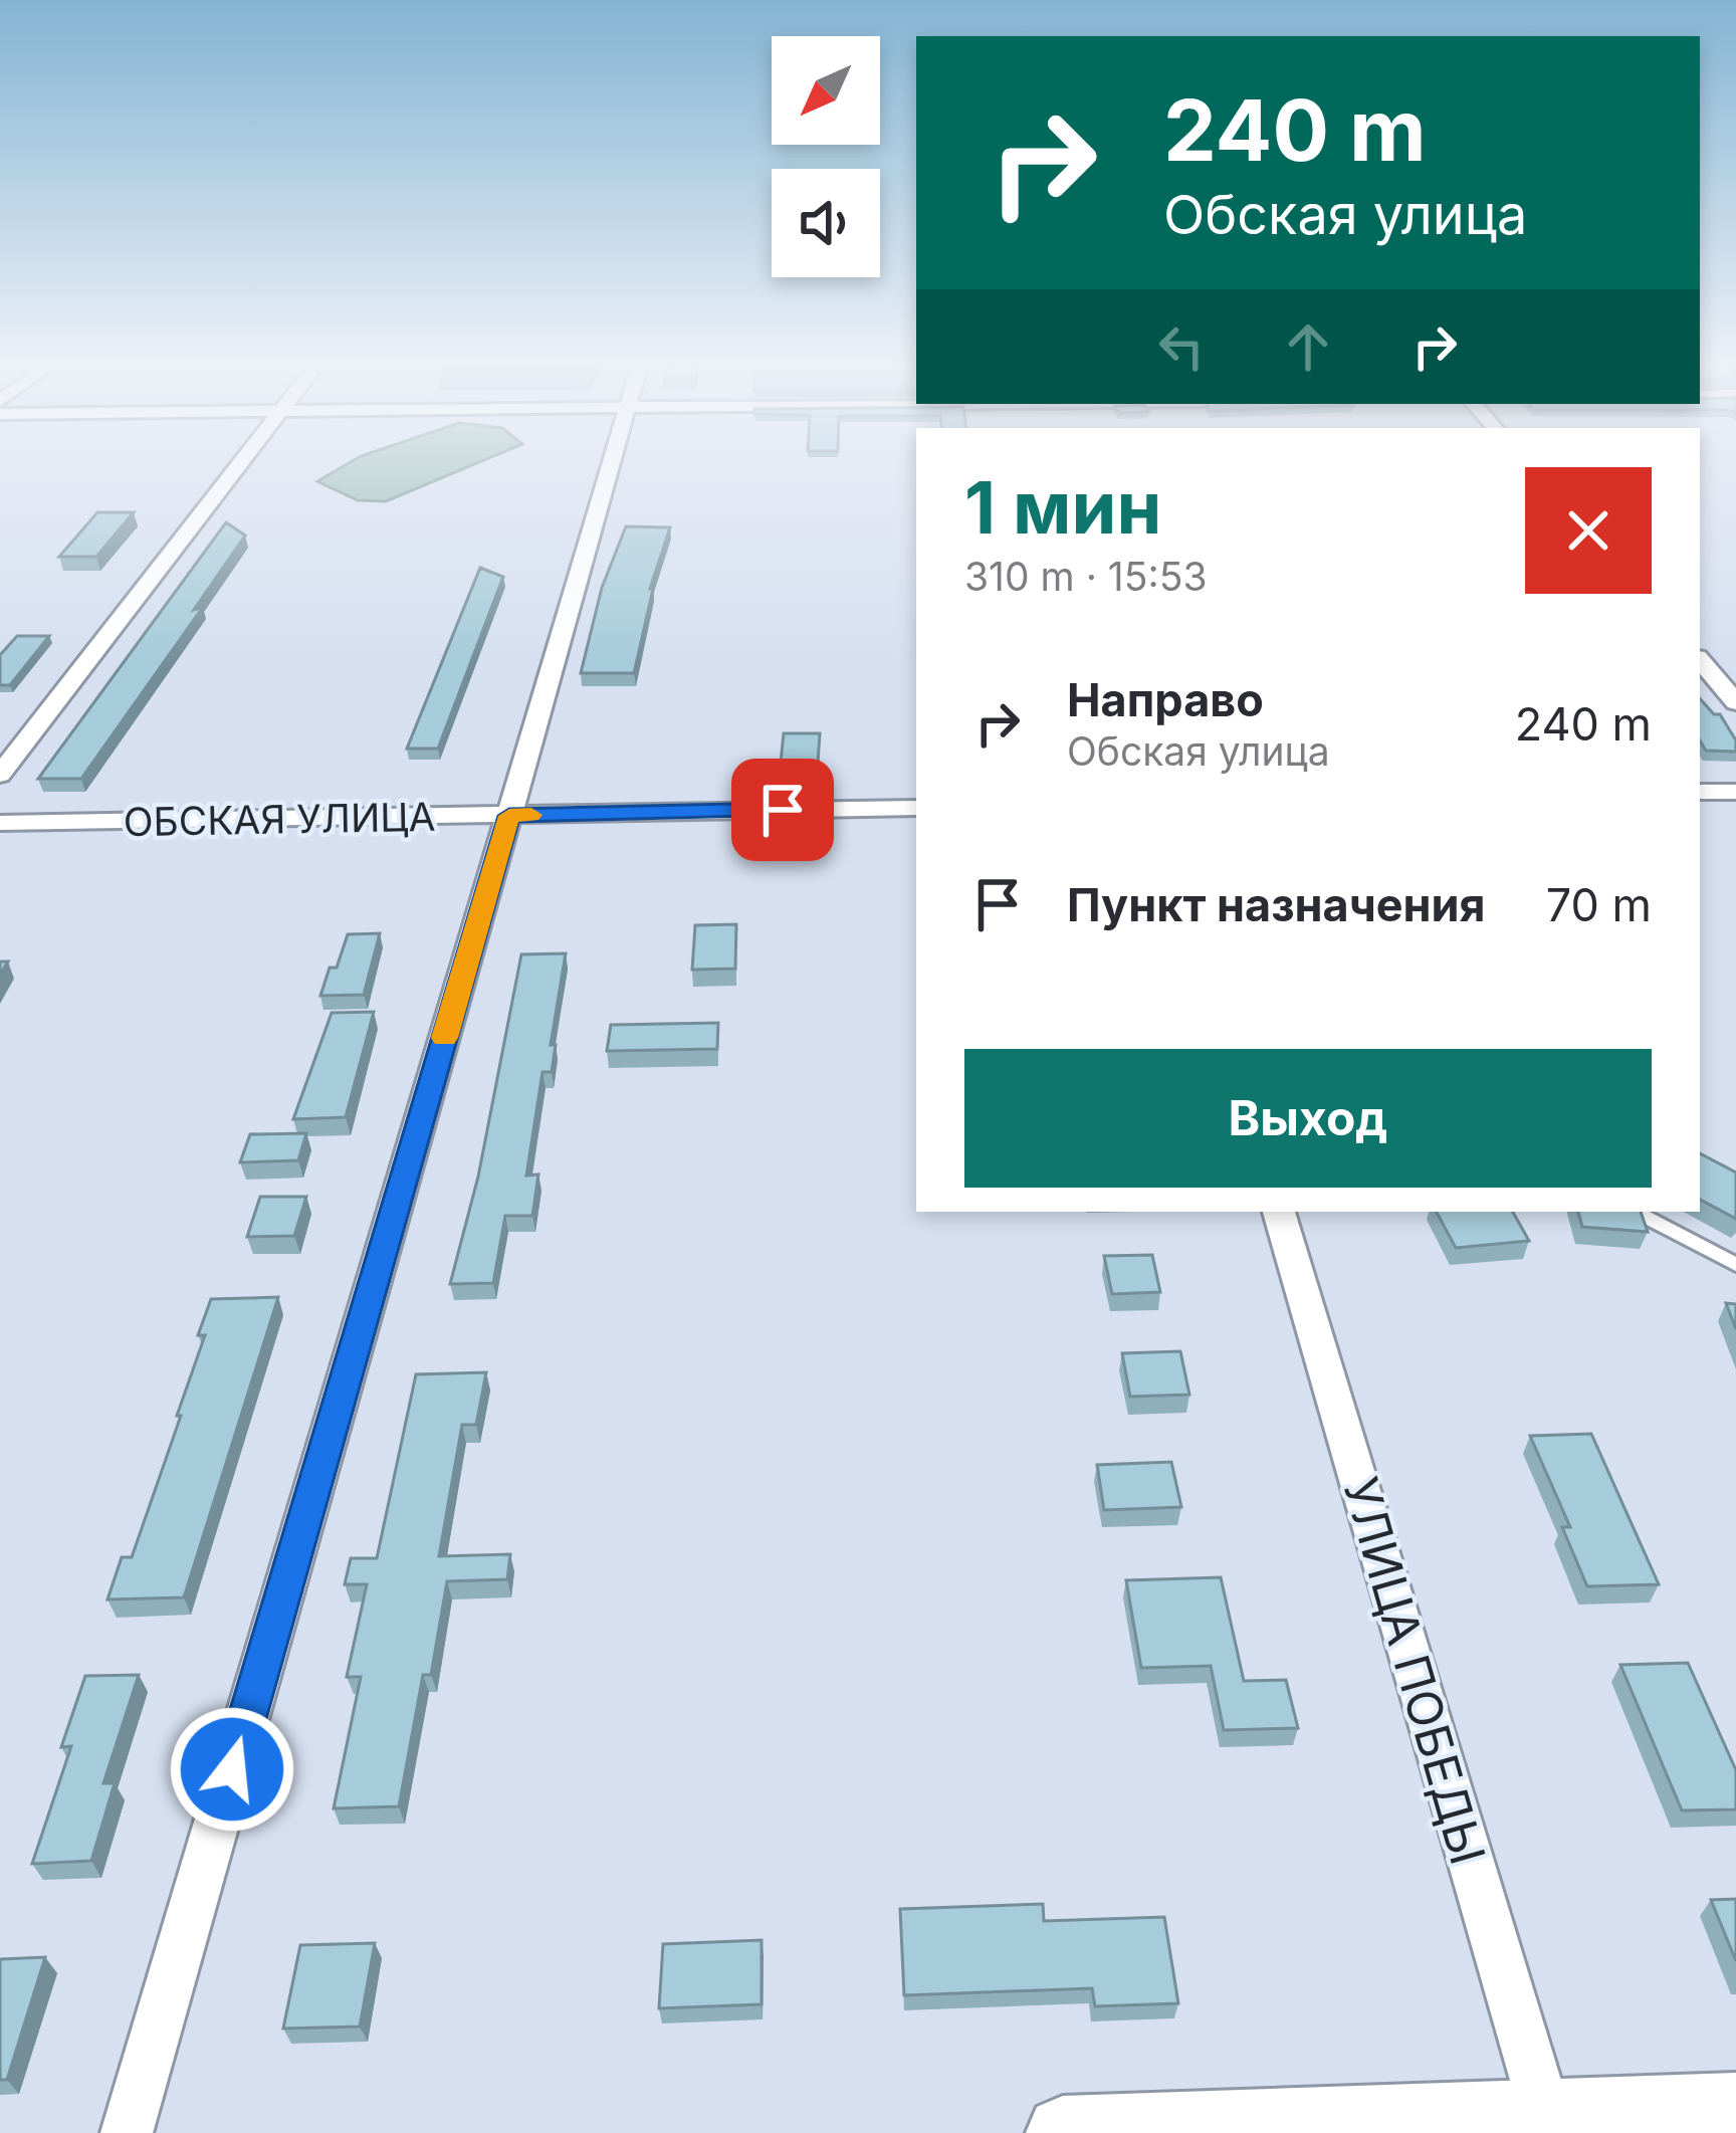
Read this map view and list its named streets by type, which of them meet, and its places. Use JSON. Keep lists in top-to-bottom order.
{
  "streets": {
    "street": ["ОБСКАЯ УЛИЦА", "УЛИЦА ПОБЕДЫ"]
  },
  "north": "bottom left",
  "page": {
    "turn": ["240 m", "Обская улица"],
    "heading": ["1 мин", "310 m · 15:53"],
    "list": [
      {
        "name": "Направо",
        "note": "Обская улица",
        "value": "240 m"
      },
      {
        "name": "Пункт назначения",
        "value": "70 m"
      }
    ],
    "buttons": "Выход"
  }
}
